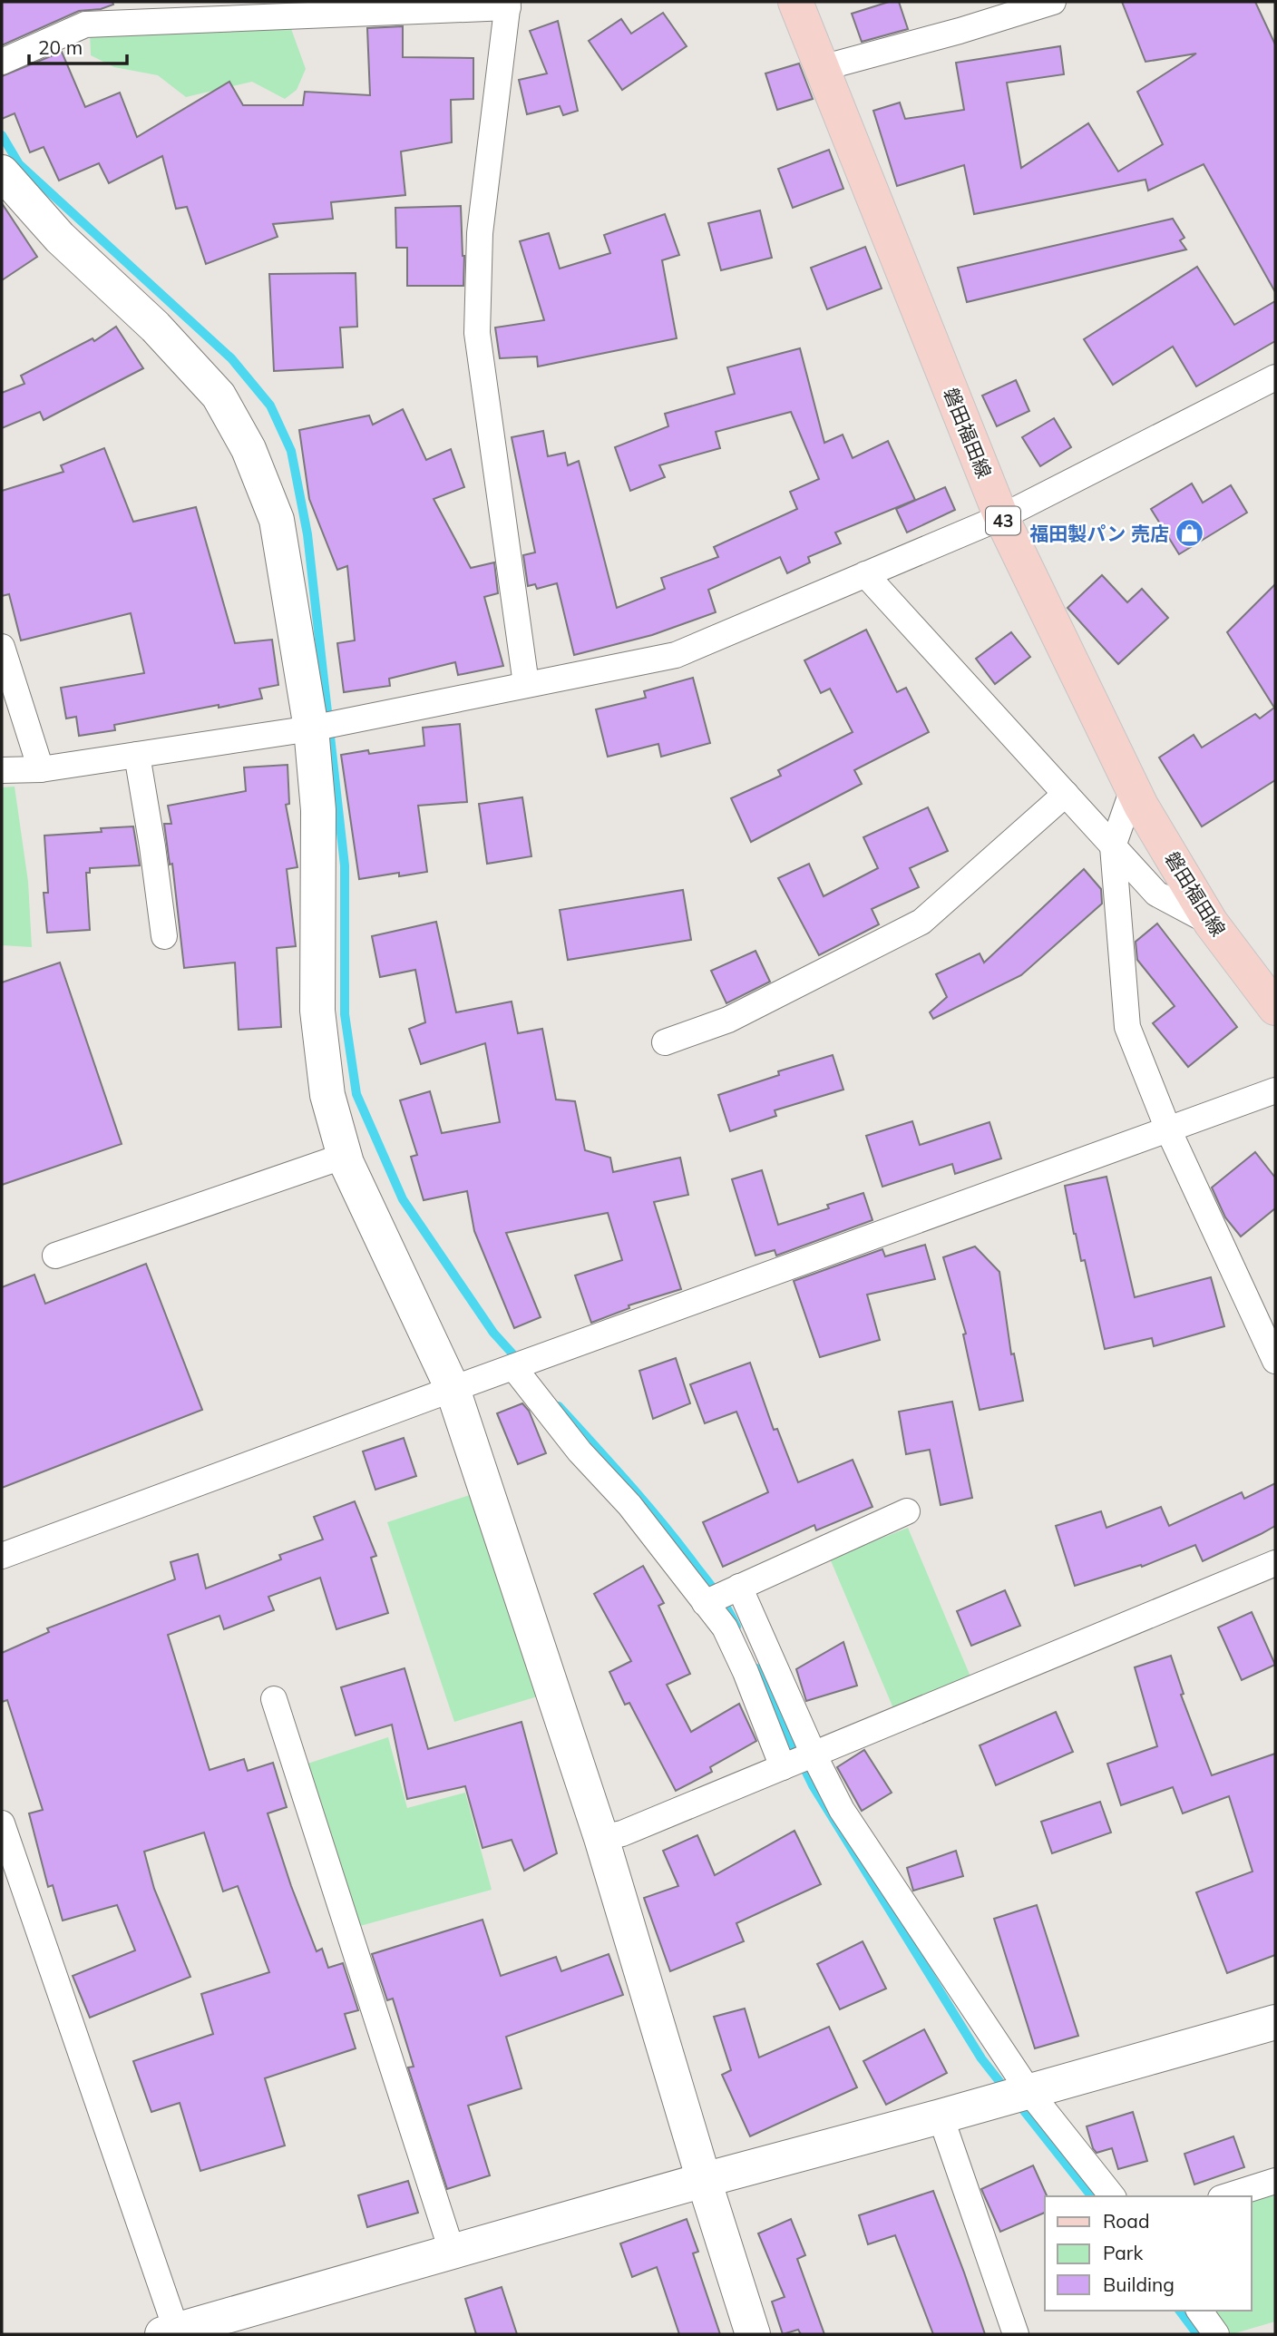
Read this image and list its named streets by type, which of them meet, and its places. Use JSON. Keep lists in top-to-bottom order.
{
  "streets": {
    "main road": ["磐田福田線", "43"]
  },
  "places": {
    "shop": ["福田製パン 売店"]
  },
  "legend": ["Road", "Park", "Building"],
  "scale_bar": "20 m"
}
